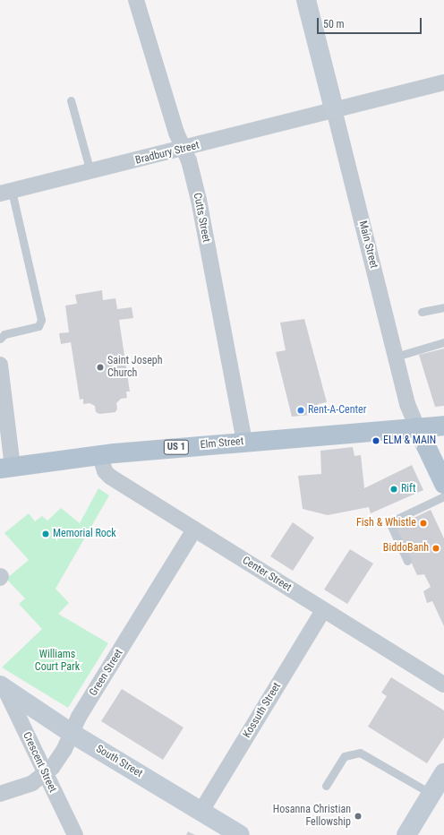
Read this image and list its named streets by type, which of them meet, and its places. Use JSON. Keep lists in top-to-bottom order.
{
  "streets": {
    "main road": ["Main Street", "Elm Street", "US 1"],
    "street": [
      "Bradbury Street",
      "Cutts Street",
      "Center Street",
      "Green Street",
      "Kossuth Street",
      "South Street",
      "Crescent Street"
    ]
  },
  "crossings": [
    ["Bradbury Street", "Cutts Street"],
    ["Bradbury Street", "Main Street"],
    ["Cutts Street", "Elm Street"],
    ["Main Street", "Elm Street"],
    ["Elm Street", "Center Street"],
    ["Center Street", "Green Street"],
    ["Center Street", "Kossuth Street"],
    ["Green Street", "South Street"],
    ["Green Street", "Crescent Street"],
    ["Kossuth Street", "South Street"],
    ["South Street", "Crescent Street"]
  ],
  "parks": ["Williams Court Park"],
  "places": [
    "Saint Joseph Church",
    "Rent-A-Center",
    "ELM & MAIN",
    "Rift",
    "Fish & Whistle",
    "Memorial Rock",
    "BiddoBanh",
    "Hosanna Christian Fellowship"
  ],
  "scale_bar": "50 m"
}
